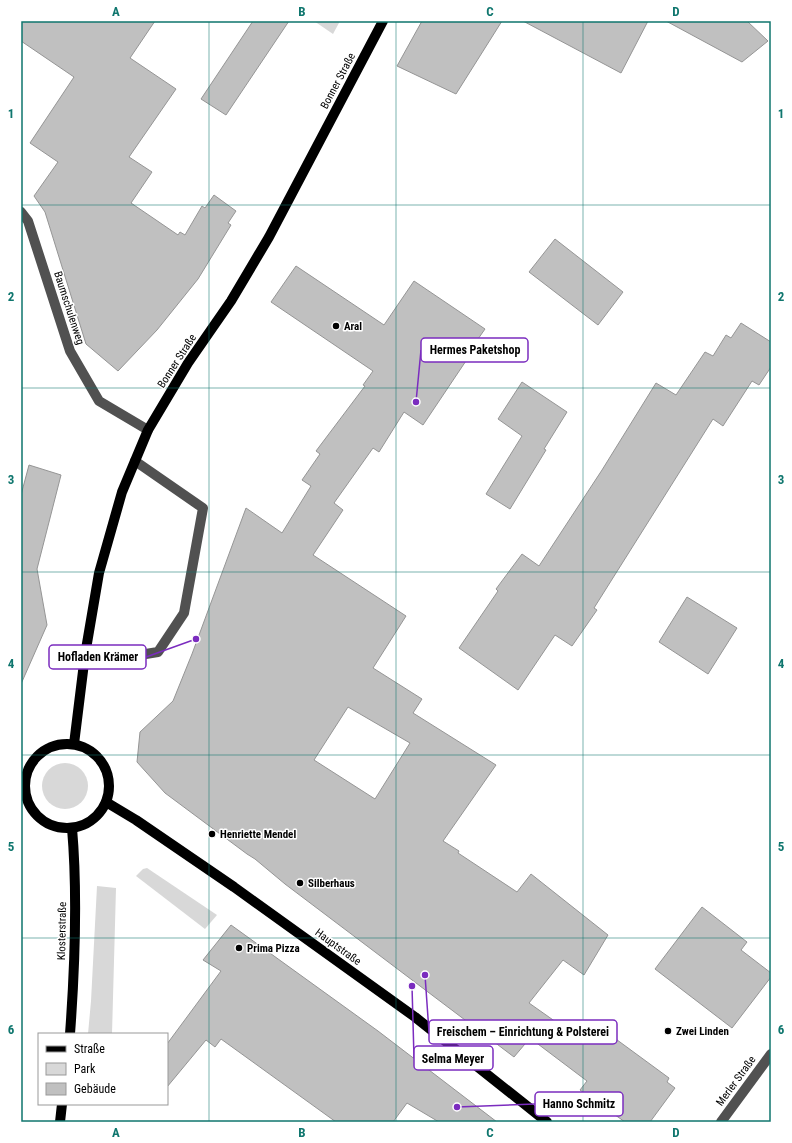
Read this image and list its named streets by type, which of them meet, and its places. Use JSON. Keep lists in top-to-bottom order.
{
  "streets": {
    "main road": ["Bonner Straße", "Klosterstraße", "Hauptstraße"],
    "street": ["Baumschulenweg", "Merler Straße"]
  },
  "crossings": [
    ["Bonner Straße", "Baumschulenweg"],
    ["Bonner Straße", "Klosterstraße"],
    ["Bonner Straße", "Hauptstraße"],
    ["Klosterstraße", "Hauptstraße"]
  ],
  "places": [
    "Aral",
    "Hermes Paketshop",
    "Hofladen Krämer",
    "Henriette Mendel",
    "Silberhaus",
    "Prima Pizza",
    "Freischem – Einrichtung & Polsterei",
    "Selma Meyer",
    "Zwei Linden",
    "Hanno Schmitz"
  ],
  "legend": ["Straße", "Park", "Gebäude"],
  "grid": {
    "columns": [
      "A",
      "B",
      "C",
      "D"
    ],
    "rows": [
      "1",
      "2",
      "3",
      "4",
      "5",
      "6"
    ]
  }
}
